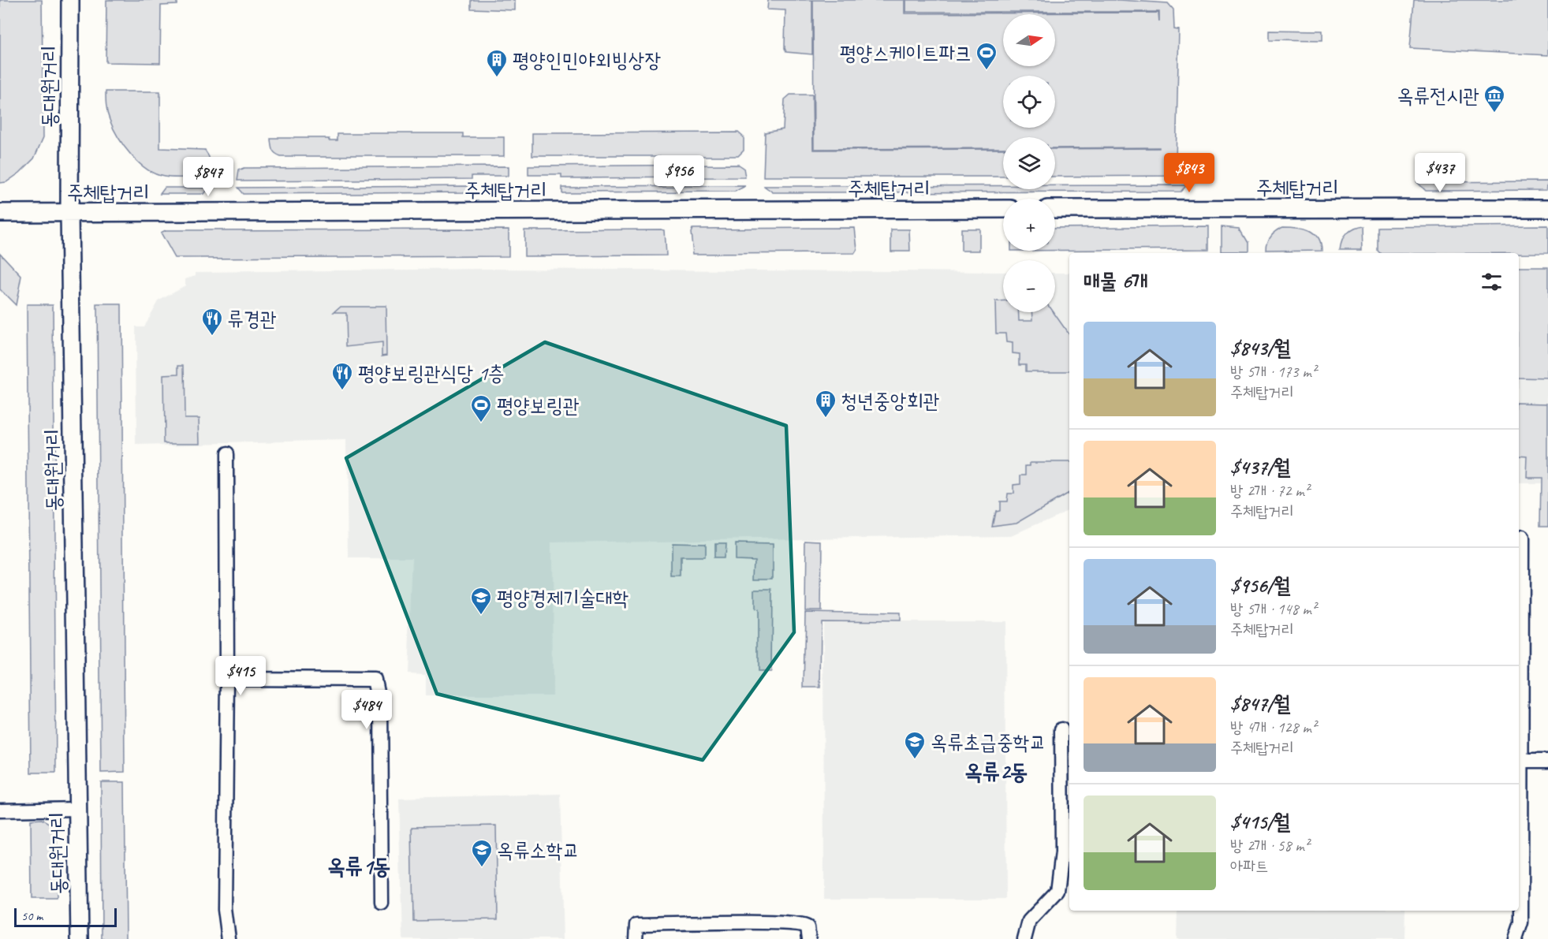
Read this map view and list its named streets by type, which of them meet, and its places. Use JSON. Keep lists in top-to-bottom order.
{
  "streets": {
    "main road": ["동대원거리", "주체탑거리"]
  },
  "crossings": [
    ["동대원거리", "주체탑거리"]
  ],
  "districts": ["옥류2동", "옥류1동"],
  "places": {
    "sports": ["평양스케이트파크", "평양보링관"],
    "building": ["평양인민야외빙상장", "청년중앙회관"],
    "museum": ["옥류전시관"],
    "restaurant": ["류경관", "평양보링관식당 1층"],
    "school or university": ["평양경제기술대학", "옥류초급중학교", "옥류소학교"]
  },
  "scale_bar": "50 m",
  "north": "right",
  "page": {
    "map_buttons": ["+", "−"],
    "price": [
      "$843",
      "$437",
      "$956",
      "$847",
      "$415",
      "$484"
    ],
    "heading": "매물 6개",
    "list": [
      {
        "name": "$843/월",
        "note": "방 5개 · 173 m² · 주체탑거리"
      },
      {
        "name": "$437/월",
        "note": "방 2개 · 72 m² · 주체탑거리"
      },
      {
        "name": "$956/월",
        "note": "방 5개 · 148 m² · 주체탑거리"
      },
      {
        "name": "$847/월",
        "note": "방 4개 · 128 m² · 주체탑거리"
      },
      {
        "name": "$415/월",
        "note": "방 2개 · 58 m² · 아파트"
      }
    ],
    "scale": "50 m"
  }
}
